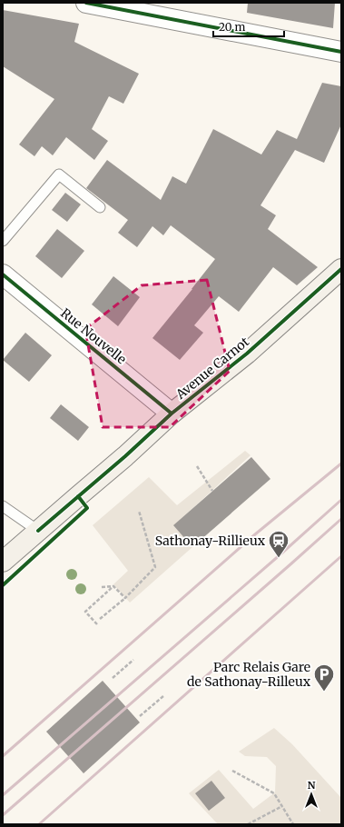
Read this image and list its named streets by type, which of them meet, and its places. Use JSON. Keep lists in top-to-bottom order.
{
  "streets": {
    "street": ["Rue Nouvelle", "Avenue Carnot"]
  },
  "crossings": [
    ["Rue Nouvelle", "Avenue Carnot"]
  ],
  "places": {
    "station": ["Sathonay-Rillieux"],
    "parking": ["Parc Relais Gare de Sathonay-Rilleux"]
  },
  "scale_bar": "20 m",
  "north": "top"
}
